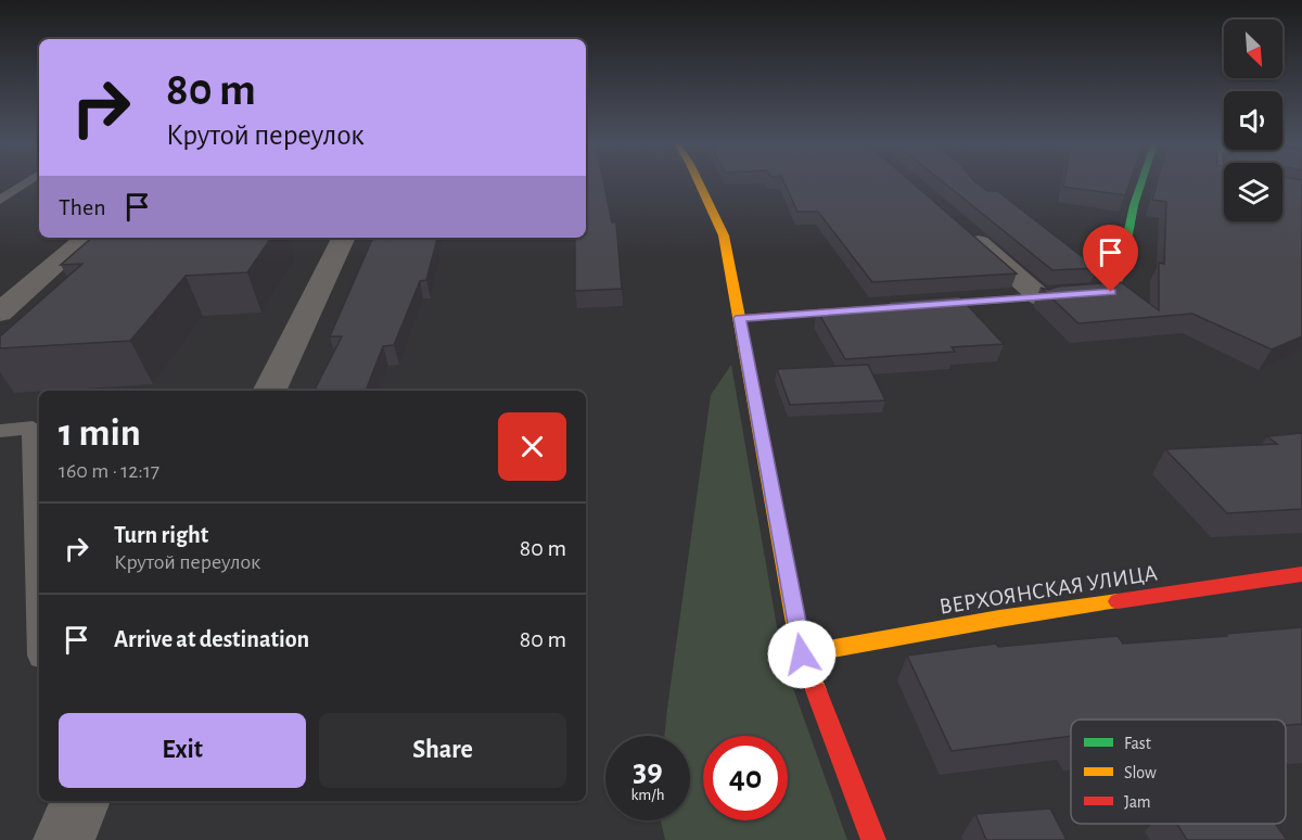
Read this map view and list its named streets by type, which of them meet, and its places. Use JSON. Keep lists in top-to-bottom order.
{
  "streets": {
    "street": ["ВЕРХОЯНСКАЯ УЛИЦА"]
  },
  "legend": ["Fast", "Slow", "Jam"],
  "north": "bottom right",
  "page": {
    "turn": ["80 m", "Крутой переулок"],
    "then": "Then",
    "heading": ["1 min", "160 m · 12:17"],
    "list": [
      {
        "name": "Turn right",
        "note": "Крутой переулок",
        "value": "80 m"
      },
      {
        "name": "Arrive at destination",
        "value": "80 m"
      }
    ],
    "buttons": ["Exit", "Share"],
    "speed": "39 km/h",
    "limit": "40"
  }
}
